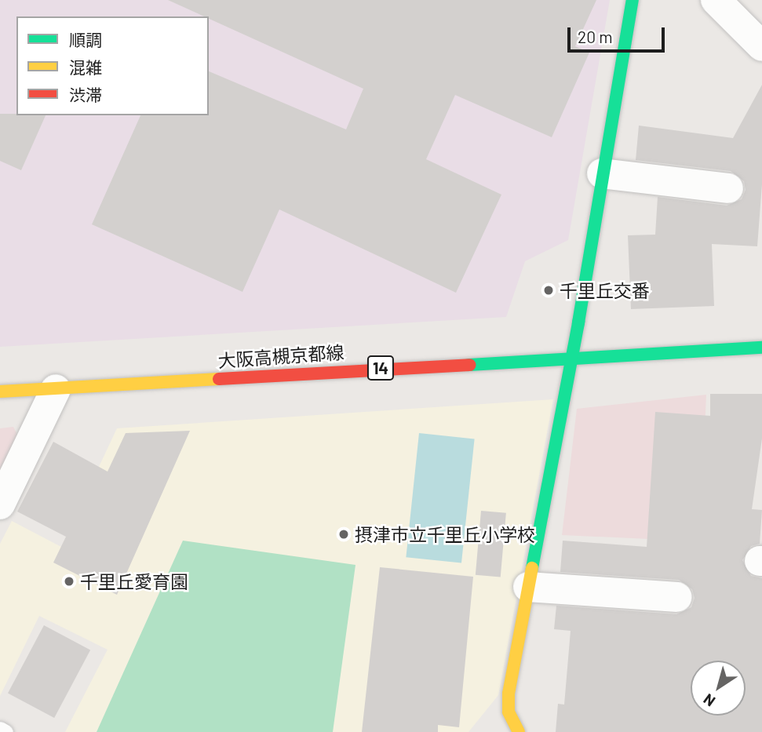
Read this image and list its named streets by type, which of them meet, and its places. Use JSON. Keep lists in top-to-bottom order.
{
  "streets": {
    "main road": ["大阪高槻京都線", "14"]
  },
  "places": ["千里丘交番", "摂津市立千里丘小学校", "千里丘愛育園"],
  "legend": ["順調", "混雑", "渋滞"],
  "scale_bar": "20 m",
  "north": "bottom left"
}
